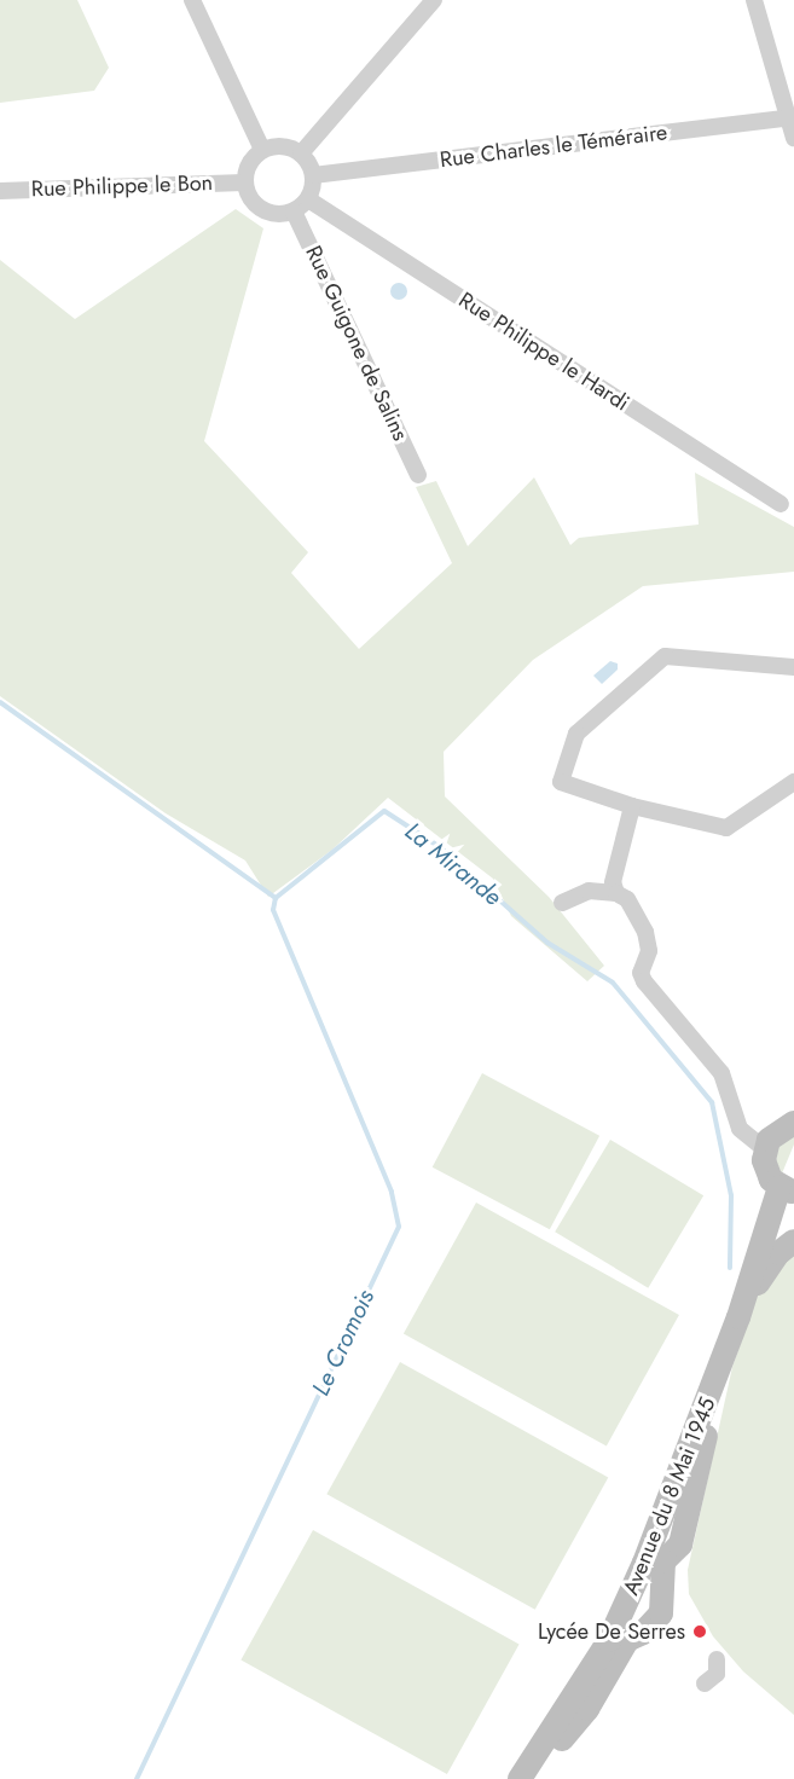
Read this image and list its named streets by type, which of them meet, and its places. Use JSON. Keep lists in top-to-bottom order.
{
  "streets": {
    "main road": ["Avenue du 8 Mai 1945"],
    "street": [
      "Rue Charles le Téméraire",
      "Rue Philippe le Bon",
      "Rue Guigone de Salins",
      "Rue Philippe le Hardi"
    ]
  },
  "crossings": [
    ["Rue Charles le Téméraire", "Rue Philippe le Bon"],
    ["Rue Charles le Téméraire", "Rue Guigone de Salins"],
    ["Rue Charles le Téméraire", "Rue Philippe le Hardi"],
    ["Rue Philippe le Bon", "Rue Guigone de Salins"],
    ["Rue Philippe le Bon", "Rue Philippe le Hardi"],
    ["Rue Guigone de Salins", "Rue Philippe le Hardi"]
  ],
  "water": ["La Mirande", "Le Cromois"],
  "places": ["Lycée De Serres"]
}
